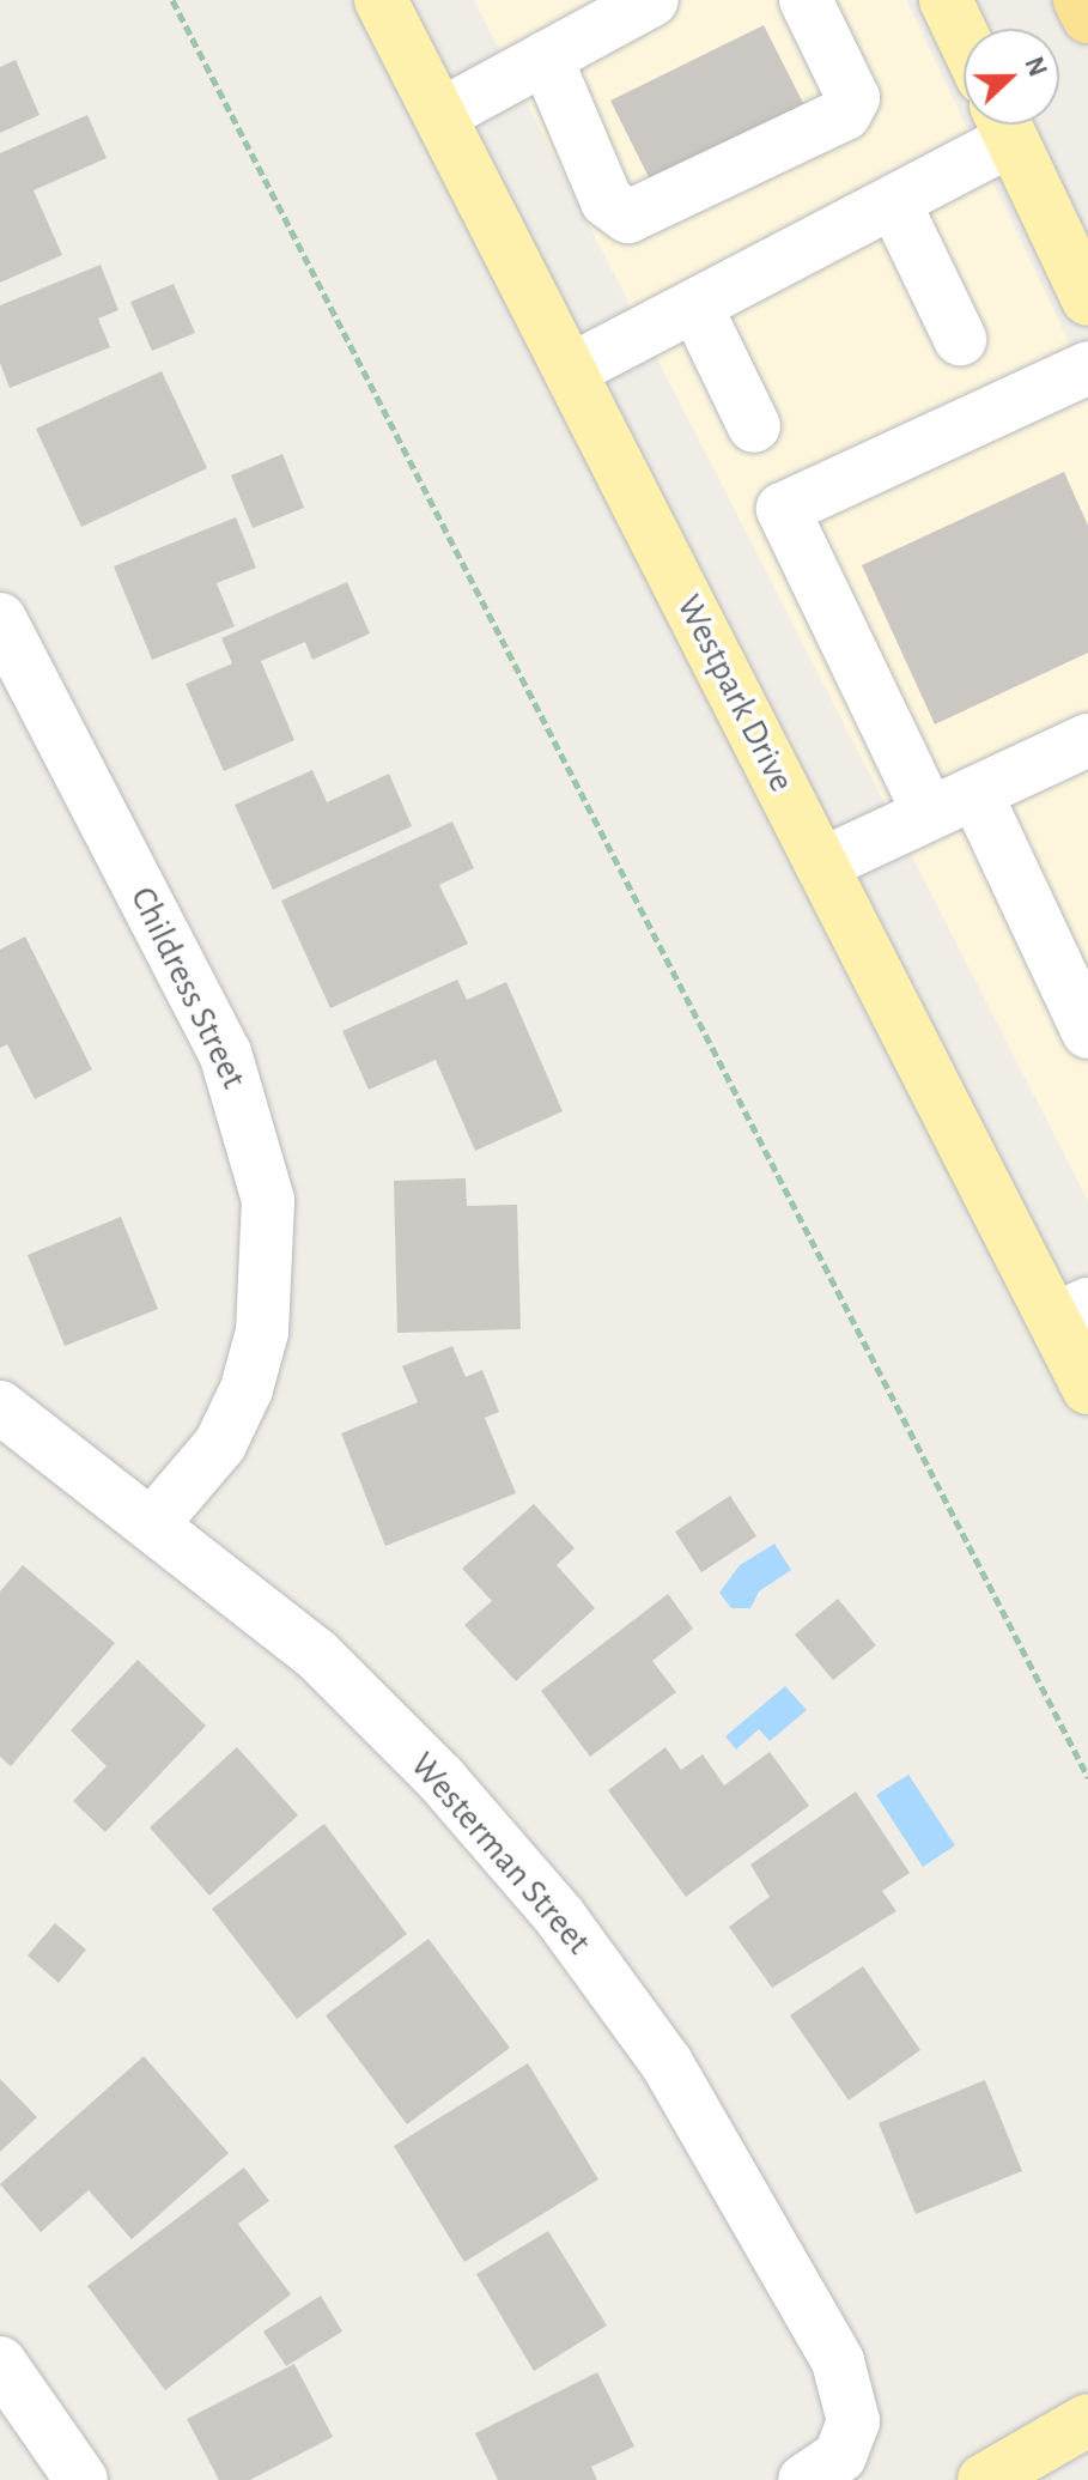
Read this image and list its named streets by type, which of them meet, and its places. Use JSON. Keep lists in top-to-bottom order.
{
  "streets": {
    "main road": ["Westpark Drive"],
    "street": ["Childress Street", "Westerman Street"]
  },
  "crossings": [
    ["Childress Street", "Westerman Street"]
  ],
  "north": "right"
}
